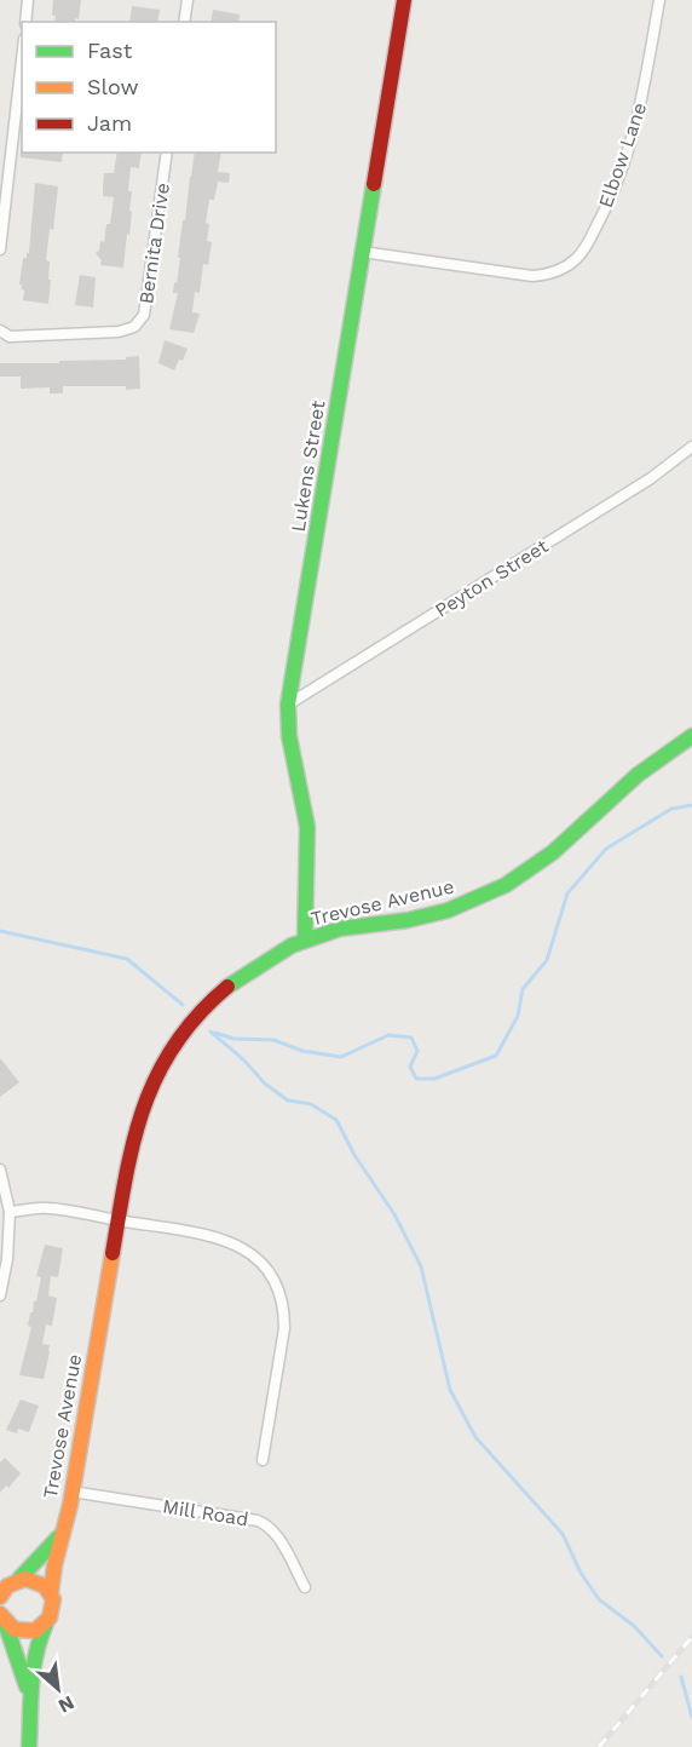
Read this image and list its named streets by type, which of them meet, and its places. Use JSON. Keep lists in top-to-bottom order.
{
  "streets": {
    "street": [
      "Elbow Lane",
      "Bernita Drive",
      "Lukens Street",
      "Peyton Street",
      "Trevose Avenue",
      "Mill Road"
    ]
  },
  "crossings": [
    ["Elbow Lane", "Lukens Street"],
    ["Lukens Street", "Peyton Street"],
    ["Lukens Street", "Trevose Avenue"],
    ["Trevose Avenue", "Mill Road"]
  ],
  "legend": ["Fast", "Slow", "Jam"],
  "north": "bottom right"
}
